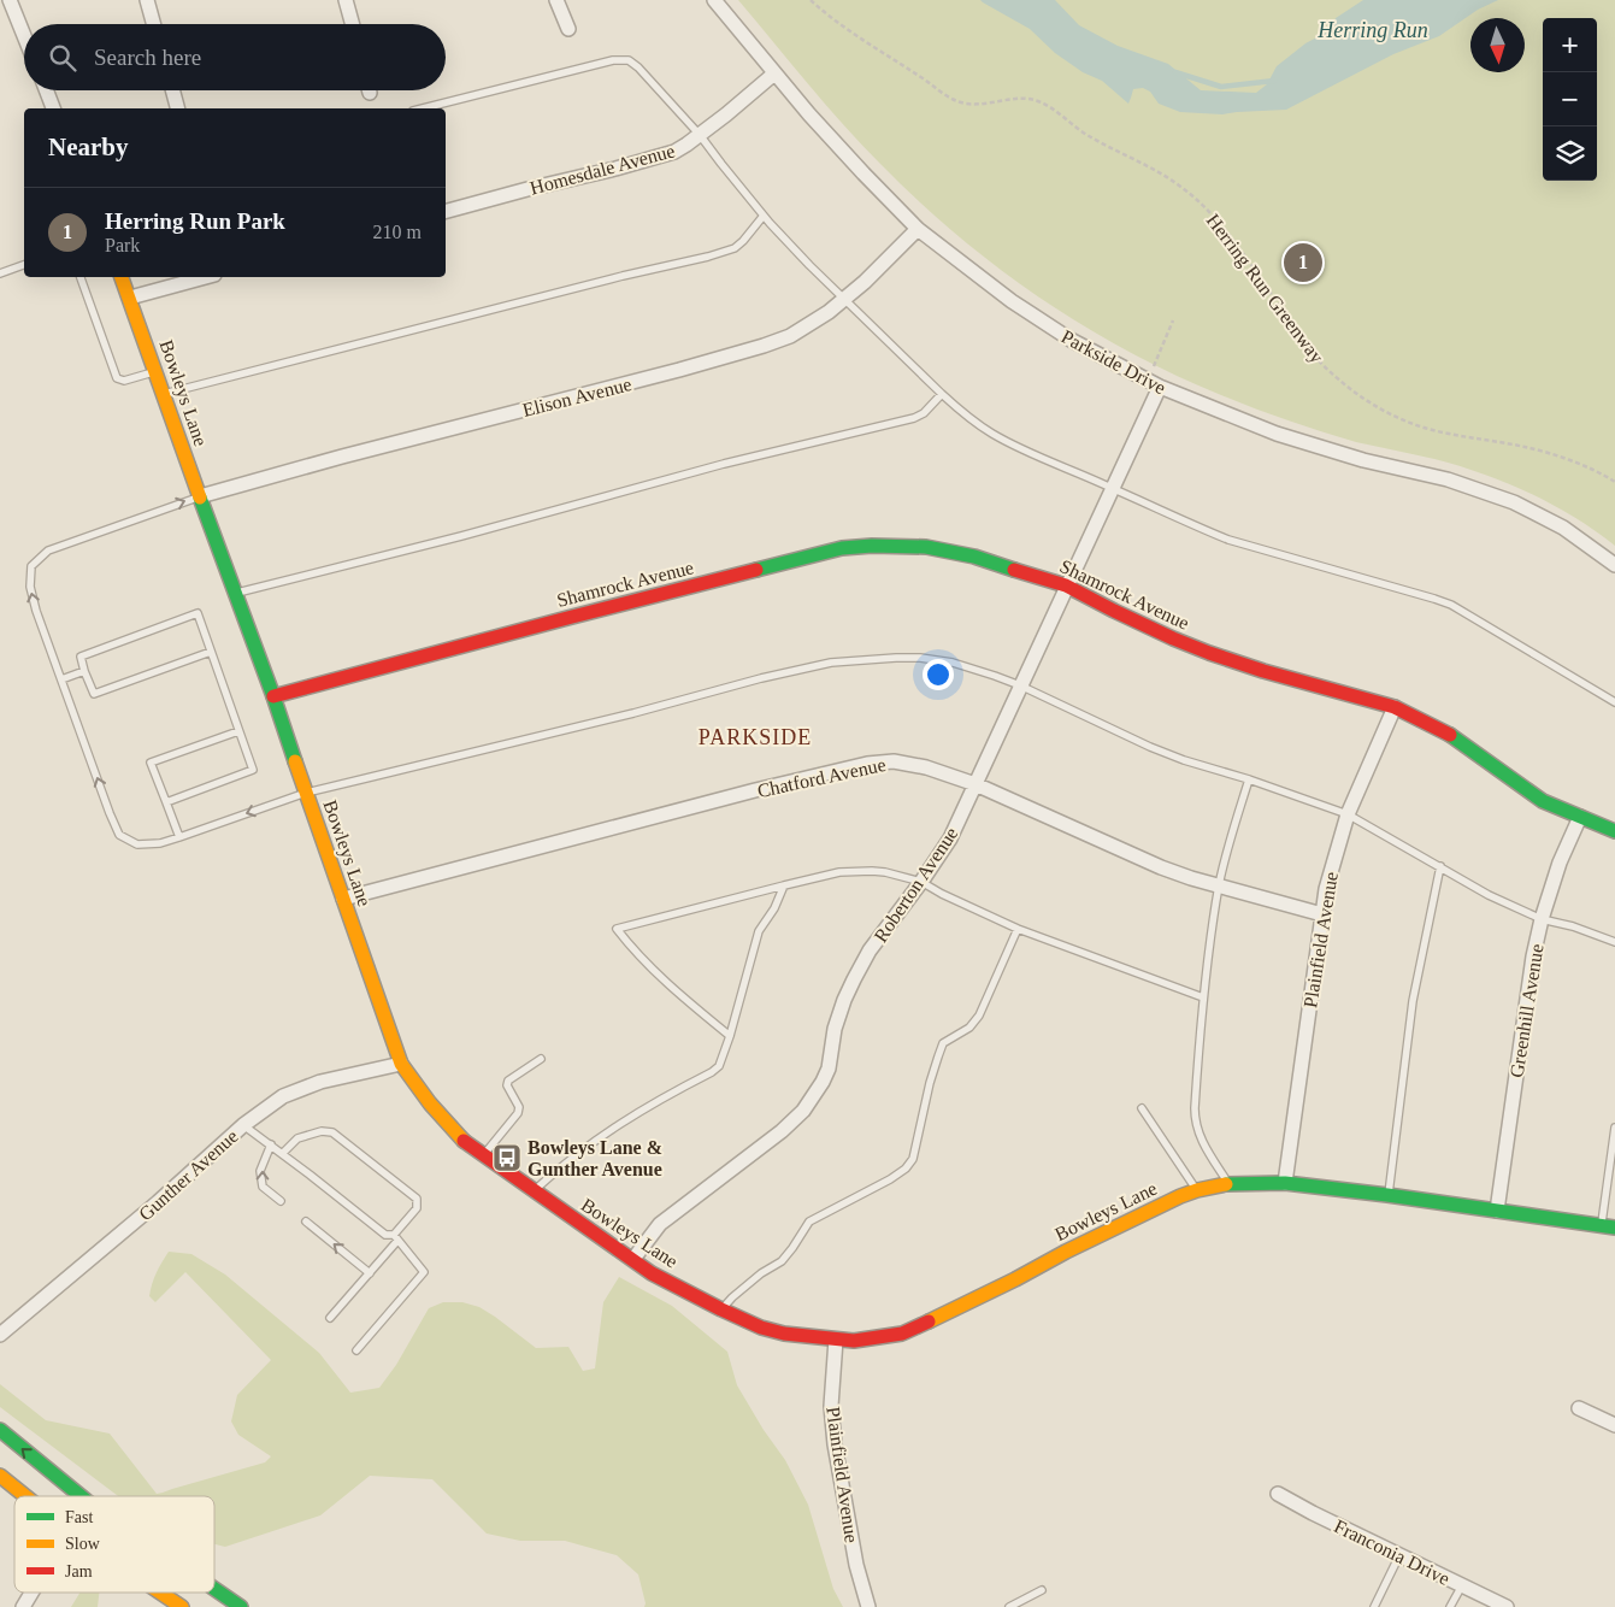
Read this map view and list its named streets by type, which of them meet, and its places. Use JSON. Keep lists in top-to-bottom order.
{
  "streets": {
    "street": [
      "Homesdale Avenue",
      "Parkside Drive",
      "Bowleys Lane",
      "Elison Avenue",
      "Shamrock Avenue",
      "Chatford Avenue",
      "Roberton Avenue",
      "Plainfield Avenue",
      "Greenhill Avenue",
      "Gunther Avenue",
      "Franconia Drive"
    ],
    "path": ["Herring Run Greenway"]
  },
  "crossings": [
    ["Homesdale Avenue", "Parkside Drive"],
    ["Parkside Drive", "Elison Avenue"],
    ["Parkside Drive", "Roberton Avenue"],
    ["Bowleys Lane", "Elison Avenue"],
    ["Bowleys Lane", "Shamrock Avenue"],
    ["Bowleys Lane", "Chatford Avenue"],
    ["Bowleys Lane", "Roberton Avenue"],
    ["Bowleys Lane", "Plainfield Avenue"],
    ["Bowleys Lane", "Greenhill Avenue"],
    ["Bowleys Lane", "Gunther Avenue"],
    ["Shamrock Avenue", "Roberton Avenue"],
    ["Shamrock Avenue", "Plainfield Avenue"],
    ["Shamrock Avenue", "Greenhill Avenue"],
    ["Chatford Avenue", "Roberton Avenue"],
    ["Chatford Avenue", "Plainfield Avenue"]
  ],
  "districts": ["PARKSIDE"],
  "water": ["Herring Run"],
  "places": {
    "bus stop": ["Bowleys Lane & Gunther Avenue"]
  },
  "legend": ["Fast", "Slow", "Jam"],
  "north": "bottom",
  "page": {
    "map_buttons": ["+", "−"],
    "search": "Search here",
    "heading": "Nearby",
    "list": [
      {
        "mark": "1",
        "name": "Herring Run Park",
        "note": "Park",
        "value": "210 m"
      }
    ],
    "pins": "1"
  }
}
